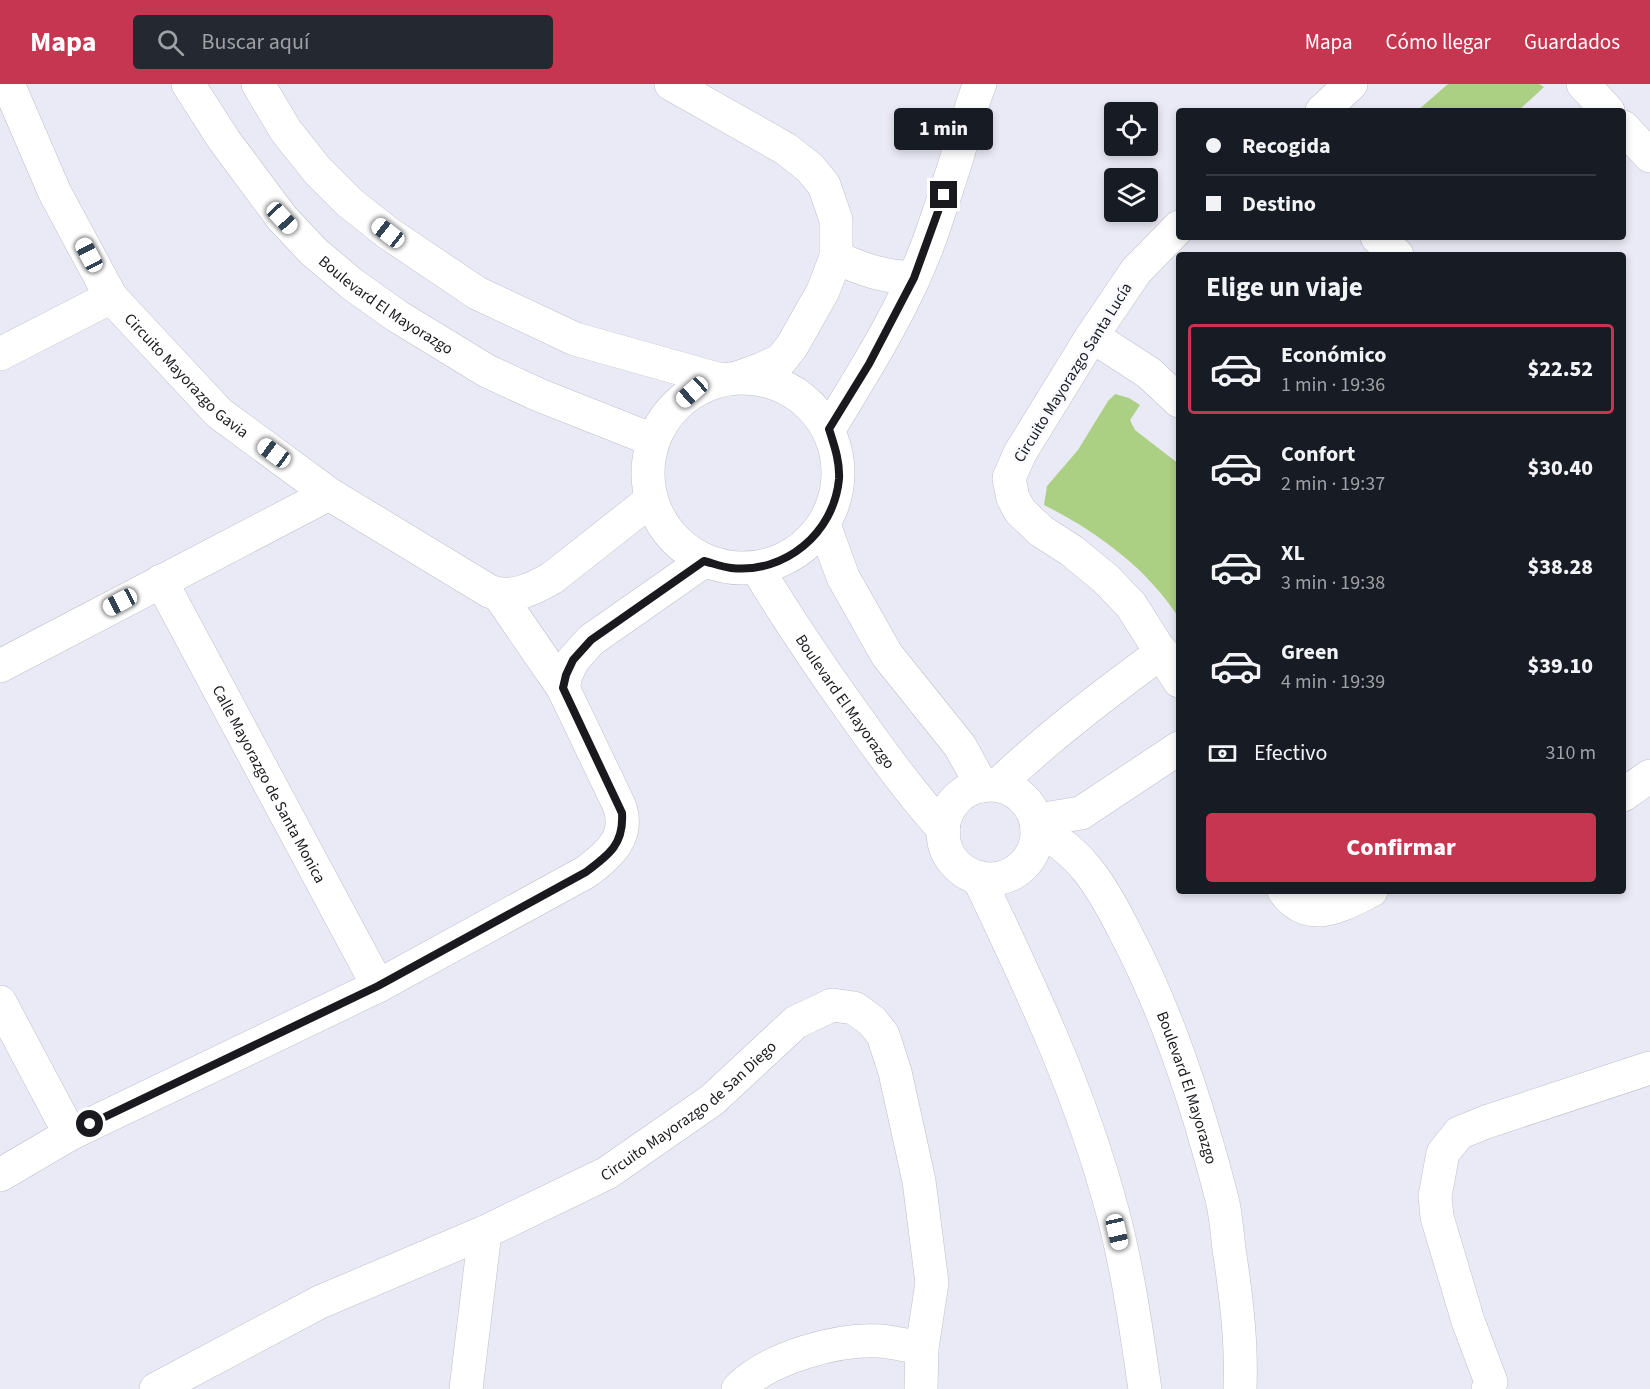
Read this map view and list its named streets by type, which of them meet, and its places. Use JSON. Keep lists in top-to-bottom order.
{
  "streets": {
    "street": [
      "Boulevard El Mayorazgo",
      "Circuito Mayorazgo Santa Lucía",
      "Circuito Mayorazgo Gavia",
      "Calle Mayorazgo de Santa Monica",
      "Circuito Mayorazgo de San Diego"
    ]
  },
  "page": {
    "header": "Mapa",
    "search": "Buscar aquí",
    "nav": ["Mapa", "Cómo llegar", "Guardados"],
    "bubble": "1 min",
    "banner": ["Recogida", "Destino"],
    "heading": "Elige un viaje",
    "list": [
      {
        "name": "Económico",
        "note": "1 min · 19:36",
        "value": "$22.52"
      },
      {
        "name": "Confort",
        "note": "2 min · 19:37",
        "value": "$30.40"
      },
      {
        "name": "XL",
        "note": "3 min · 19:38",
        "value": "$38.28"
      },
      {
        "name": "Green",
        "note": "4 min · 19:39",
        "value": "$39.10"
      }
    ],
    "pay": ["Efectivo", "310 m"],
    "buttons": "Confirmar"
  }
}
